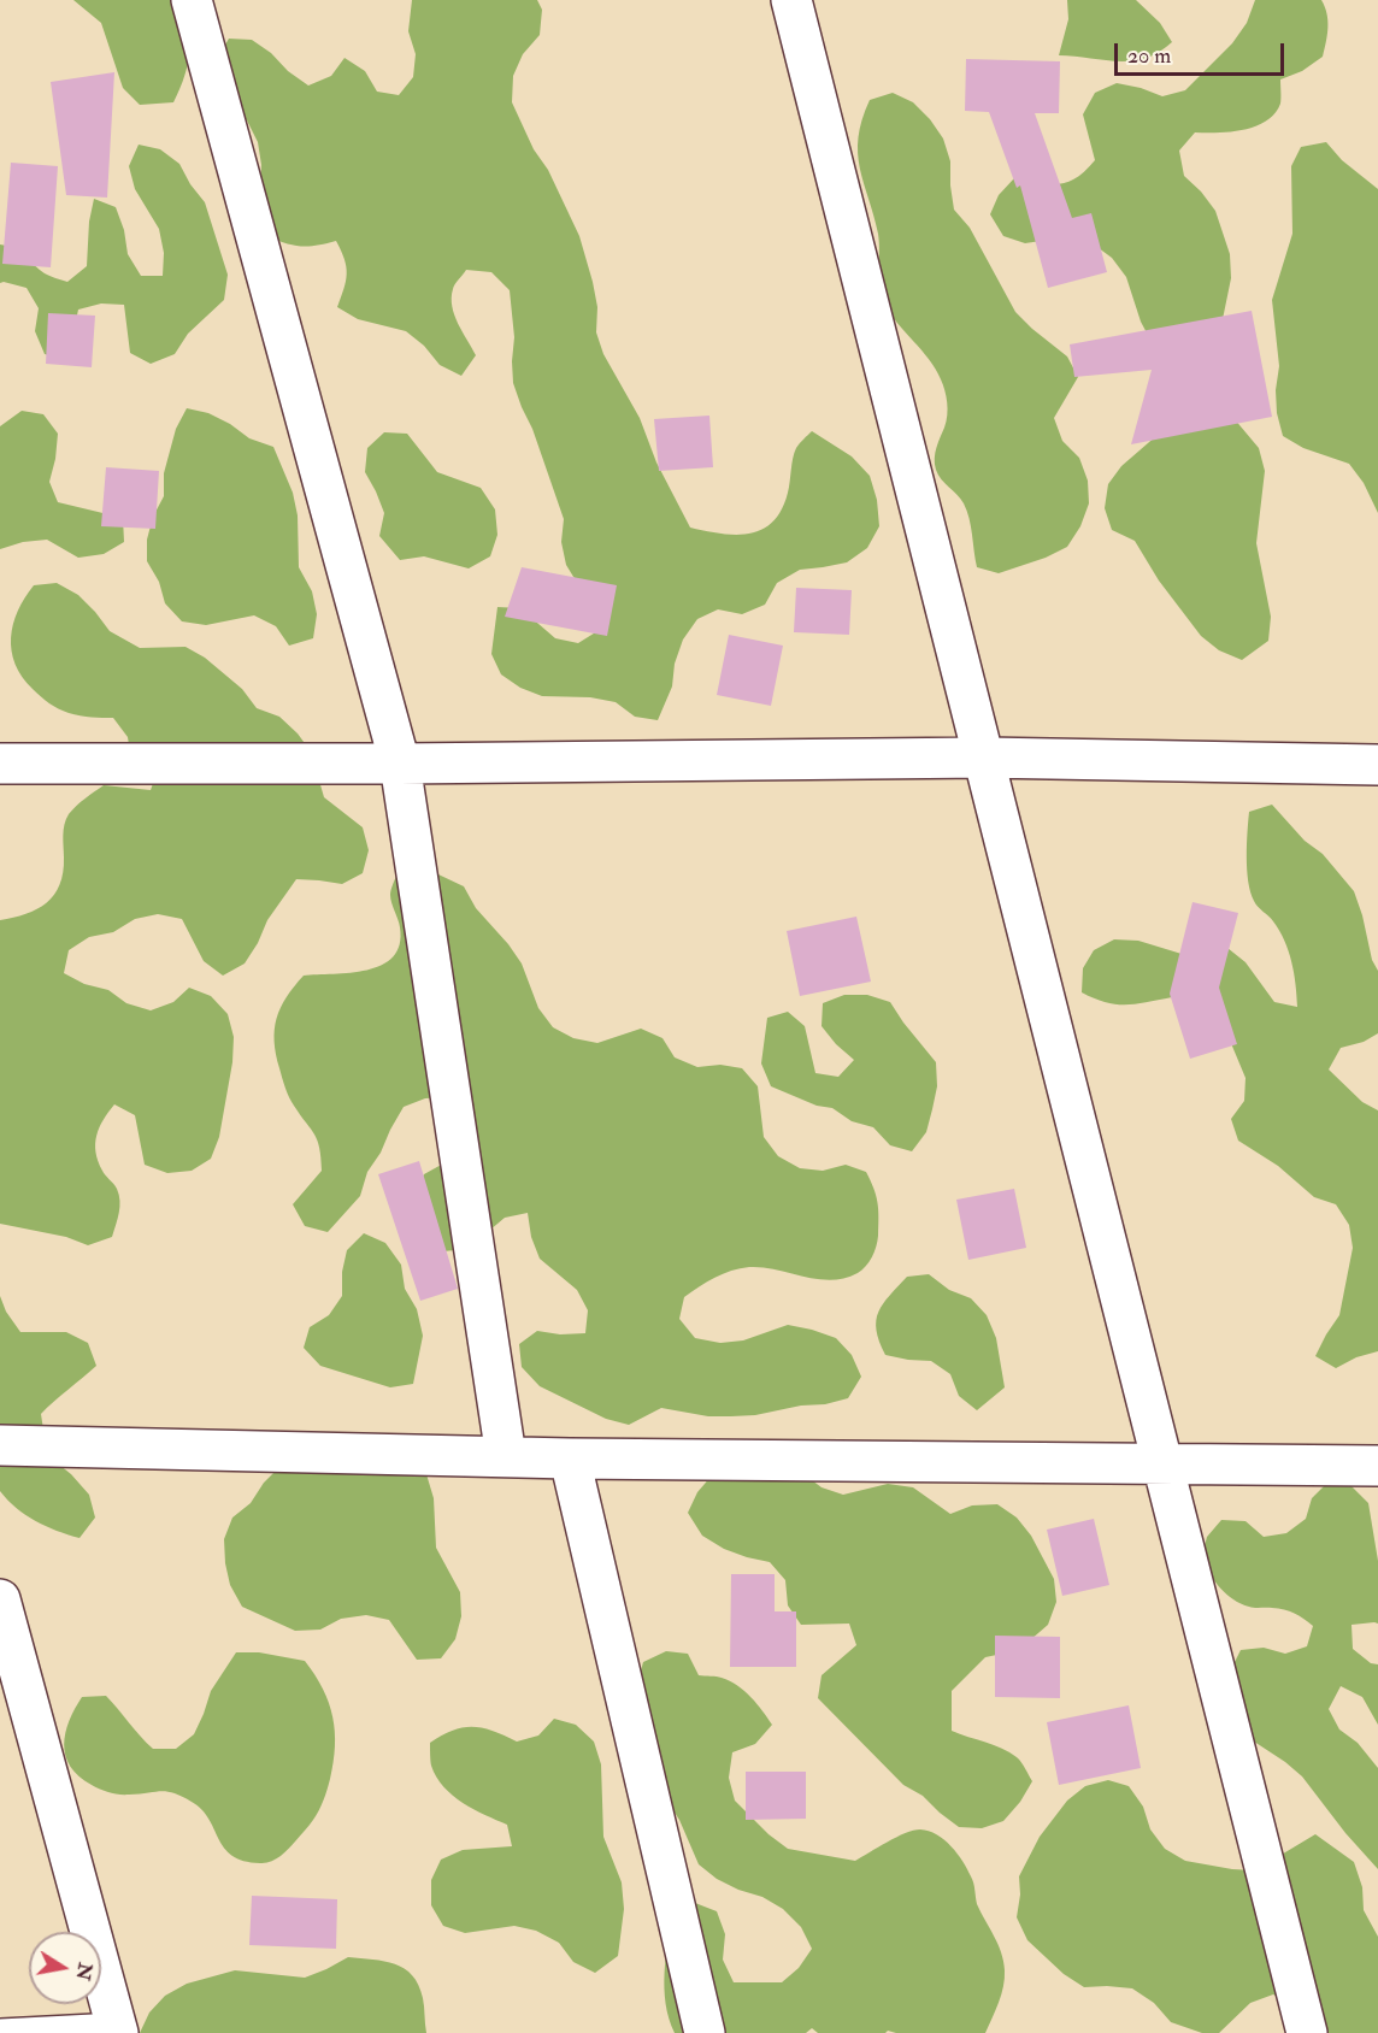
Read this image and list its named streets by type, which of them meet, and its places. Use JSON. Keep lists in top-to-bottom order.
{
  "scale_bar": "20 m",
  "north": "right"
}
